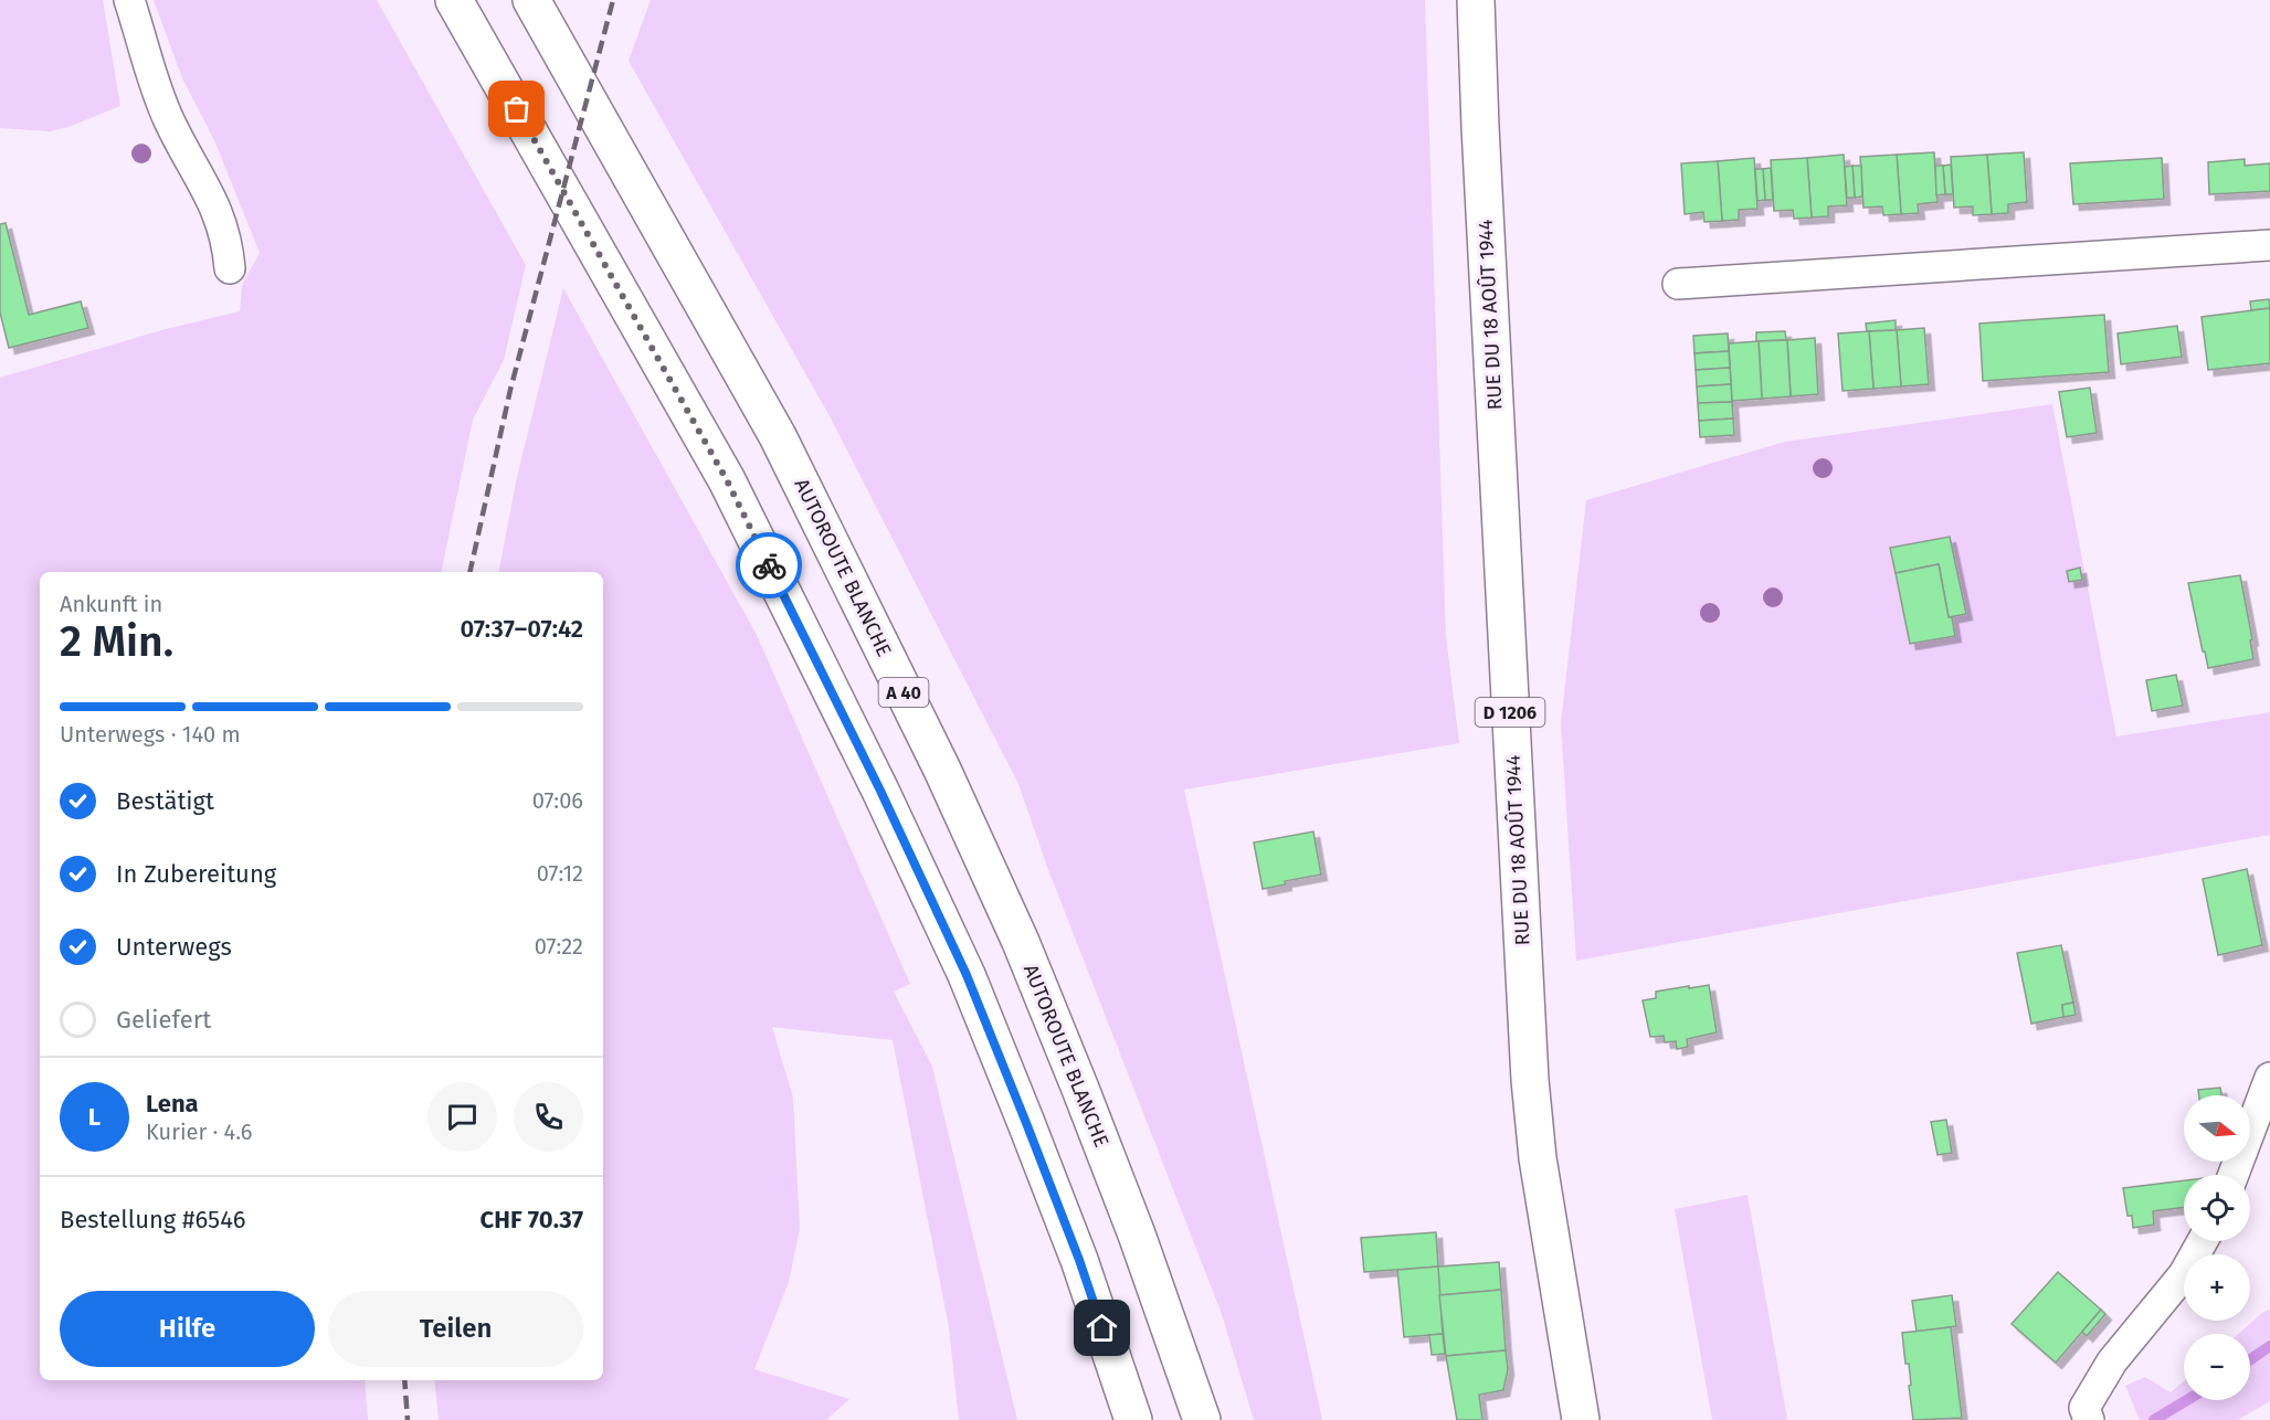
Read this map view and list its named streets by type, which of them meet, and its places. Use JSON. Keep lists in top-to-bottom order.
{
  "streets": {
    "main road": [
      "RUE DU 18 AOÛT 1944",
      "AUTOROUTE BLANCHE",
      "A 40",
      "D 1206"
    ]
  },
  "north": "right",
  "page": {
    "heading": ["2 Min.", "Ankunft in", "07:37–07:42"],
    "panel": [
      "Lena",
      "Kurier · 4.6",
      "Bestellung #6546",
      "CHF 70.37"
    ],
    "bar": "Unterwegs · 140 m",
    "list": [
      ["Bestätigt", "07:06"],
      ["In Zubereitung", "07:12"],
      ["Unterwegs", "07:22"],
      "Geliefert"
    ],
    "round": "L",
    "map_buttons": ["+", "−"],
    "buttons": ["Hilfe", "Teilen"]
  }
}
